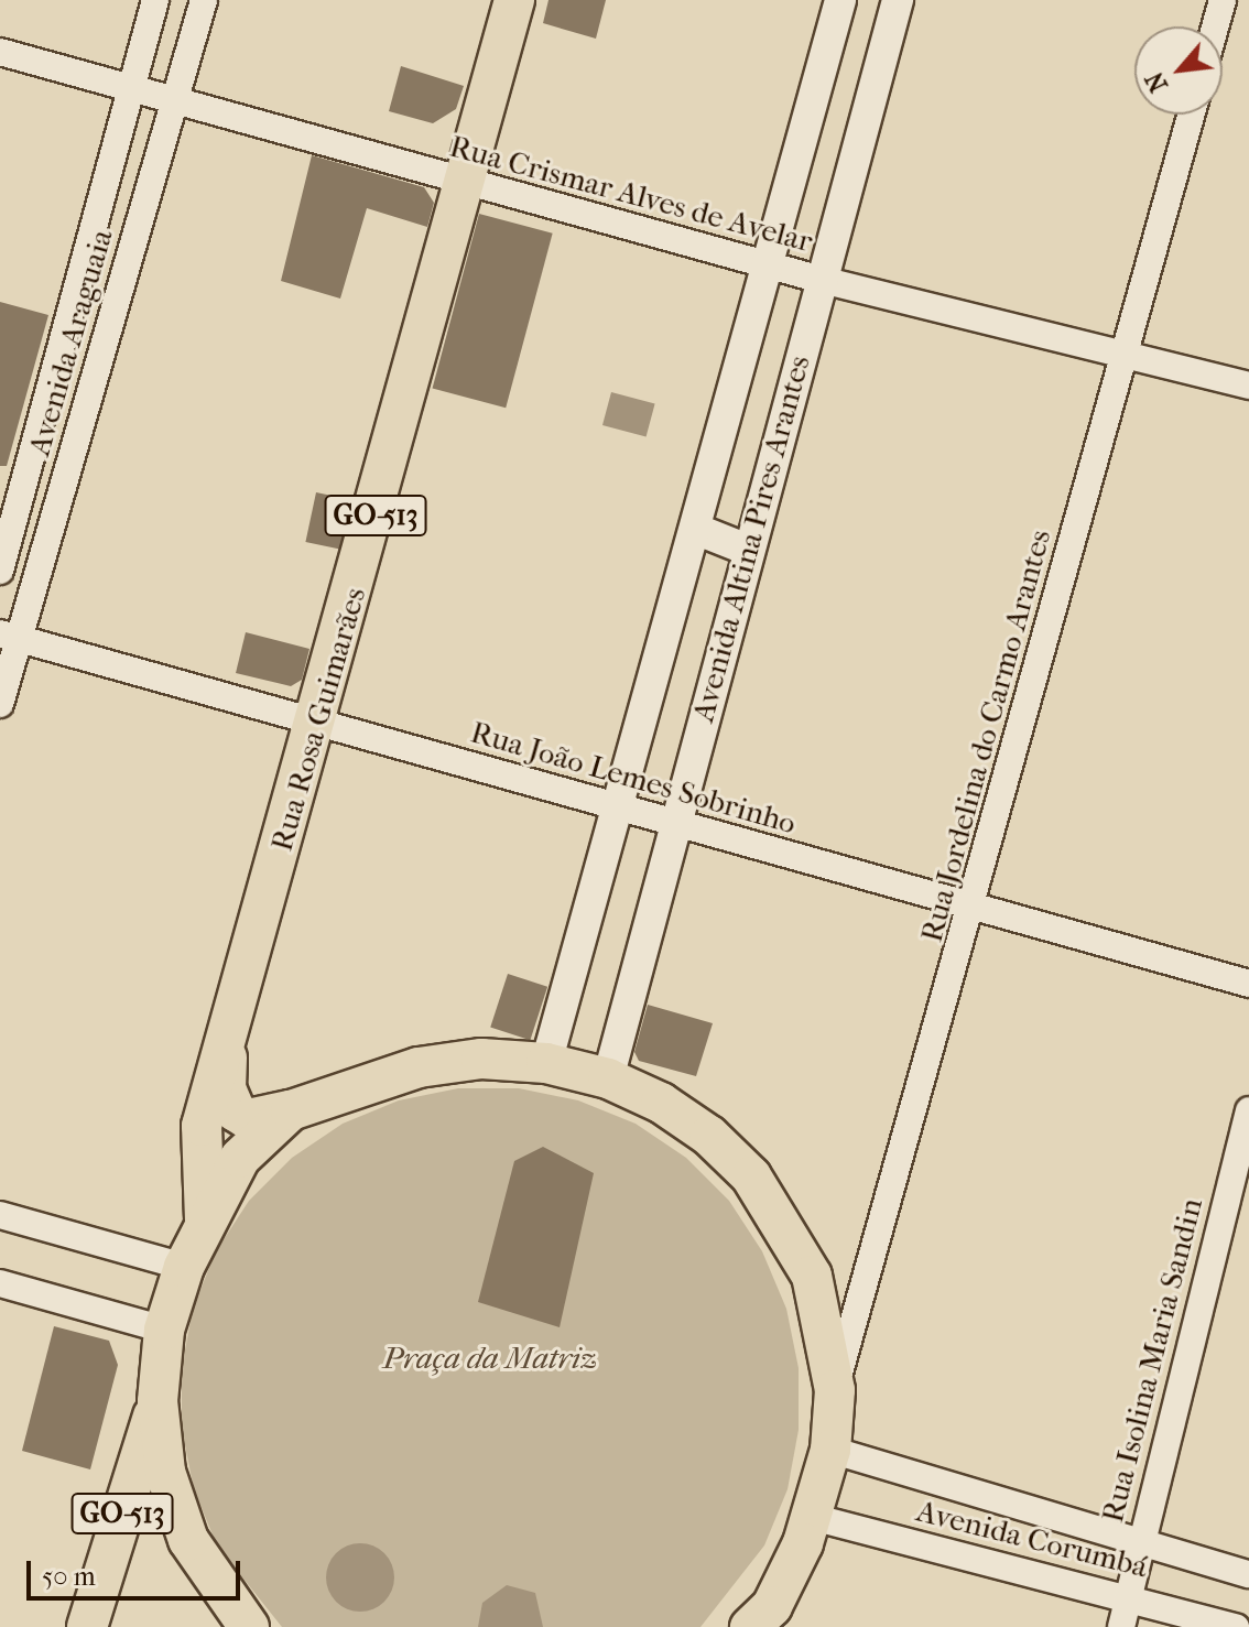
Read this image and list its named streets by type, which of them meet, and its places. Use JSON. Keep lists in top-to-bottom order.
{
  "streets": {
    "main road": ["GO-513", "Rua Rosa Guimarães"],
    "street": [
      "Rua Crismar Alves de Avelar",
      "Avenida Araguaia",
      "Avenida Altina Pires Arantes",
      "Rua Jordelina do Carmo Arantes",
      "Rua João Lemes Sobrinho",
      "Rua Isolina Maria Sandin",
      "Avenida Corumbá"
    ]
  },
  "crossings": [
    ["Rua Crismar Alves de Avelar", "Avenida Araguaia"],
    ["Rua Crismar Alves de Avelar", "Avenida Altina Pires Arantes"],
    ["Rua Crismar Alves de Avelar", "Rua Rosa Guimarães"],
    ["Rua Crismar Alves de Avelar", "Rua Jordelina do Carmo Arantes"],
    ["Avenida Araguaia", "Rua João Lemes Sobrinho"],
    ["Avenida Altina Pires Arantes", "Rua Rosa Guimarães"],
    ["Avenida Altina Pires Arantes", "Rua João Lemes Sobrinho"],
    ["Rua Rosa Guimarães", "Rua Jordelina do Carmo Arantes"],
    ["Rua Rosa Guimarães", "Rua João Lemes Sobrinho"],
    ["Rua Rosa Guimarães", "Avenida Corumbá"],
    ["Rua Jordelina do Carmo Arantes", "Rua João Lemes Sobrinho"],
    ["Rua Isolina Maria Sandin", "Avenida Corumbá"]
  ],
  "parks": ["Praça da Matriz"],
  "scale_bar": "50 m",
  "north": "bottom left"
}
